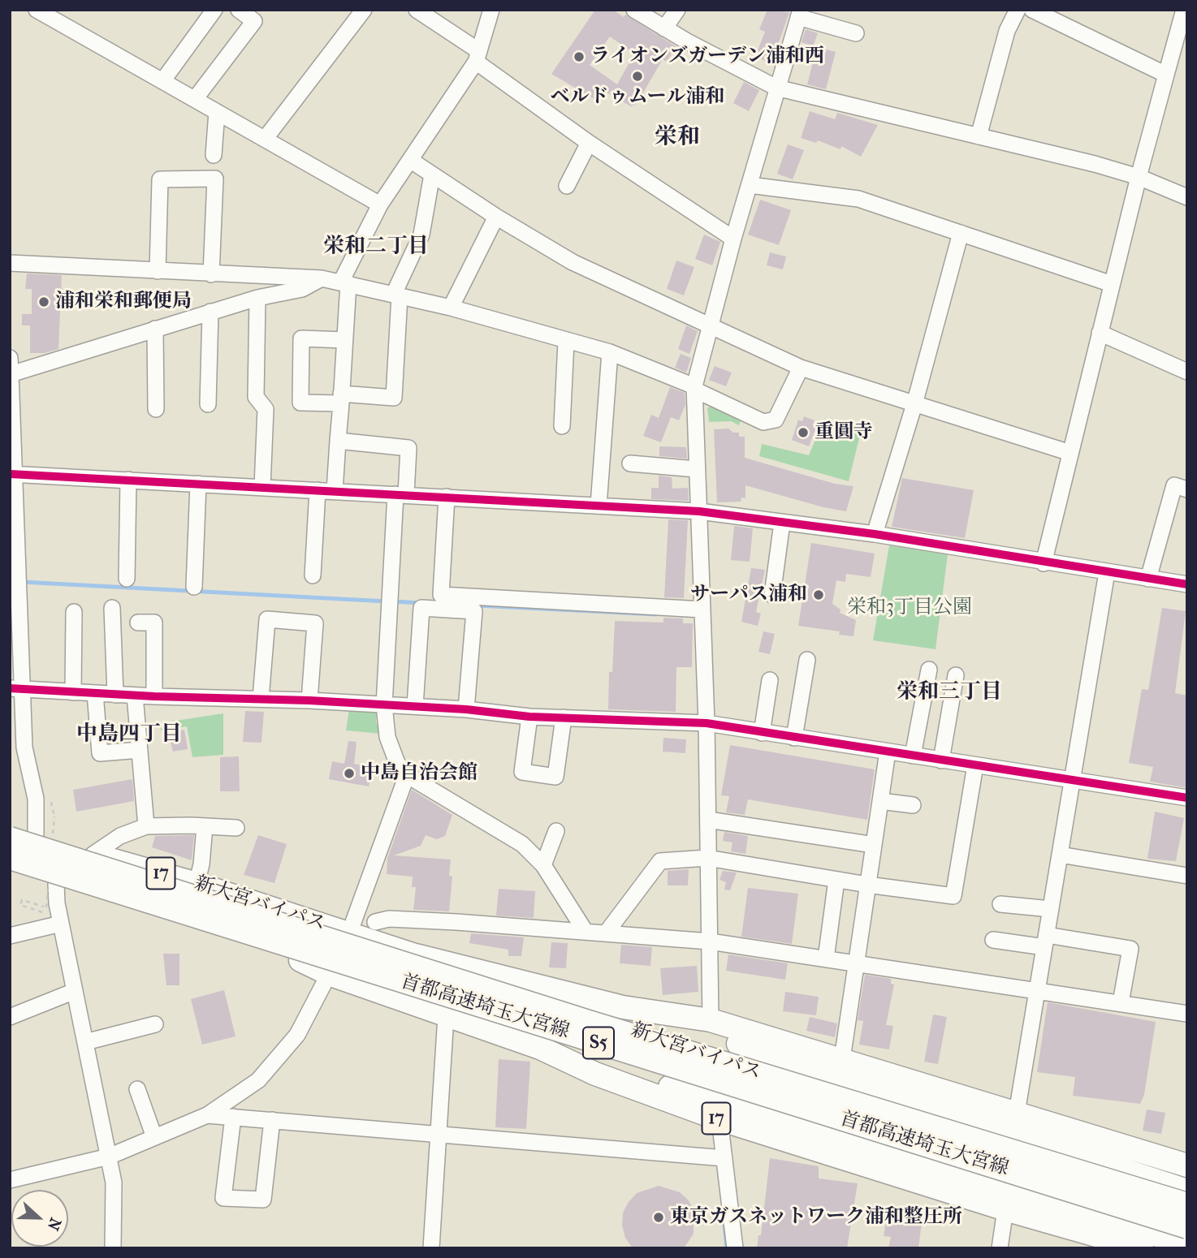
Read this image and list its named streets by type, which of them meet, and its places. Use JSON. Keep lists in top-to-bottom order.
{
  "streets": {
    "highway": [
      "17",
      "新大宮バイパス",
      "首都高速埼玉大宮線",
      "S5"
    ]
  },
  "crossings": [
    ["17", "新大宮バイパス"]
  ],
  "districts": [
    "栄和",
    "栄和二丁目",
    "栄和三丁目",
    "中島四丁目"
  ],
  "parks": ["栄和3丁目公園"],
  "places": [
    "ライオンズガーデン浦和西",
    "ベルドゥムール浦和",
    "浦和栄和郵便局",
    "重圓寺",
    "サーパス浦和",
    "中島自治会館",
    "東京ガスネットワーク浦和整圧所"
  ],
  "north": "right"
}
